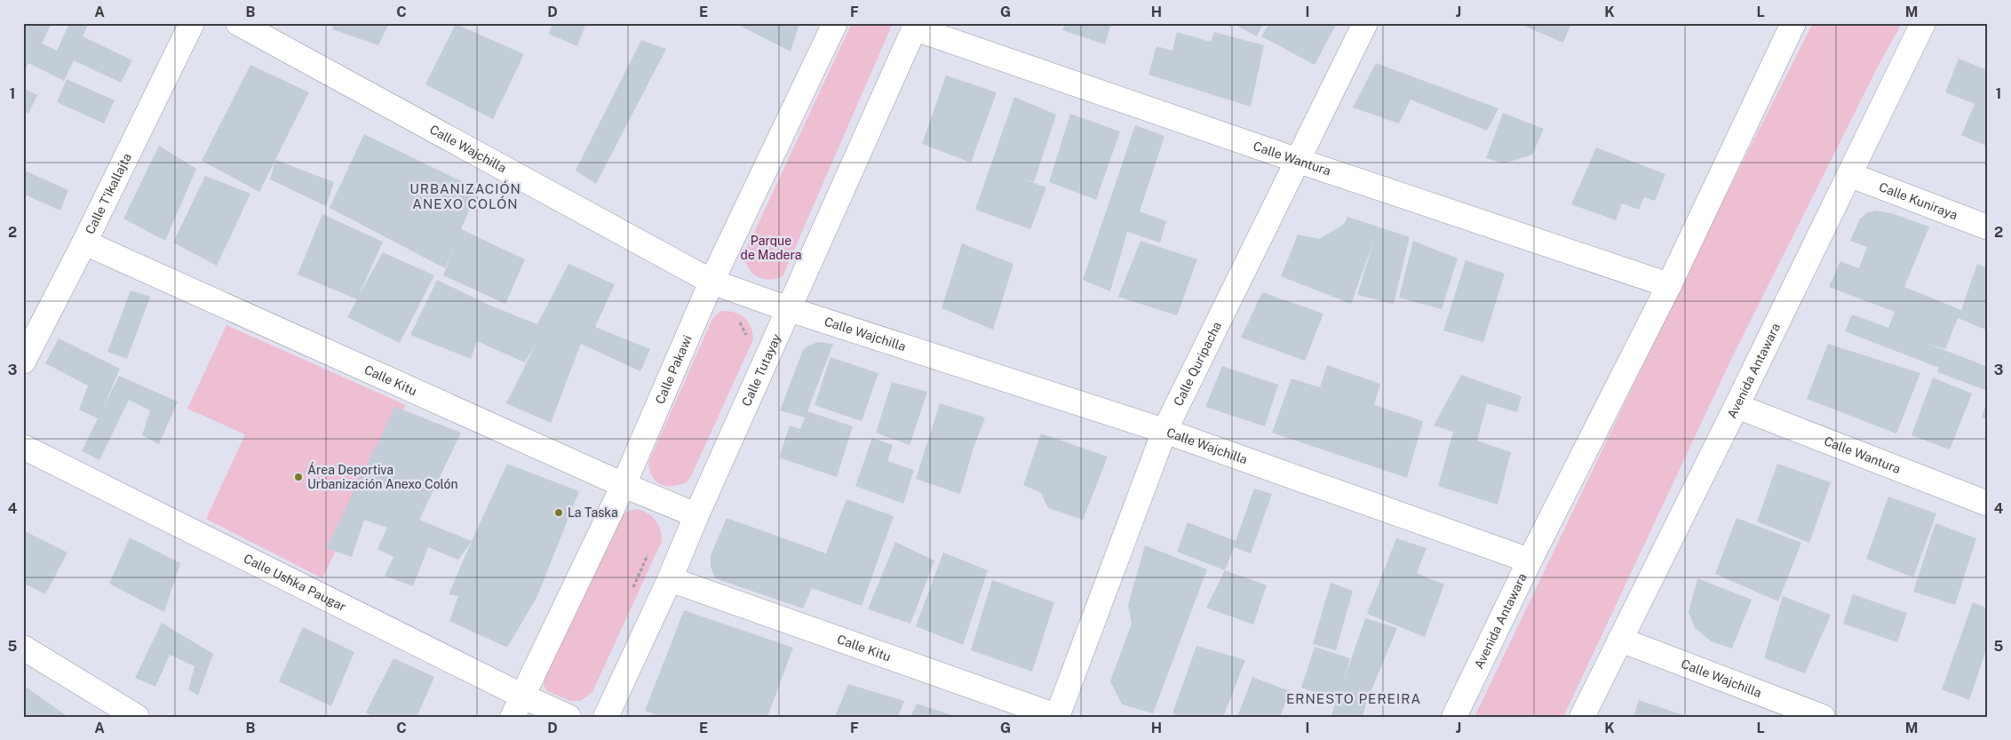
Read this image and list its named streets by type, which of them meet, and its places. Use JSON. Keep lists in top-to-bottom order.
{
  "streets": {
    "street": [
      "Calle Wajchilla",
      "Calle Wantura",
      "Calle T'ikallajta",
      "Calle Kuniraya",
      "Calle Quripacha",
      "Calle Pakawi",
      "Calle Tutayay",
      "Avenida Antawara",
      "Calle Kitu",
      "Calle Ushka Paugar"
    ]
  },
  "crossings": [
    ["Calle Wajchilla", "Calle Quripacha"],
    ["Calle Wajchilla", "Calle Pakawi"],
    ["Calle Wajchilla", "Calle Tutayay"],
    ["Calle Wajchilla", "Avenida Antawara"],
    ["Calle Wantura", "Calle Quripacha"],
    ["Calle Wantura", "Calle Tutayay"],
    ["Calle Wantura", "Avenida Antawara"],
    ["Calle T'ikallajta", "Calle Kitu"],
    ["Calle Kuniraya", "Avenida Antawara"],
    ["Calle Quripacha", "Calle Kitu"],
    ["Calle Pakawi", "Calle Kitu"],
    ["Calle Pakawi", "Calle Ushka Paugar"],
    ["Calle Tutayay", "Calle Kitu"]
  ],
  "districts": ["URBANIZACIÓN ANEXO COLÓN", "ERNESTO PEREIRA"],
  "parks": ["Parque de Madera"],
  "places": ["Área Deportiva Urbanización Anexo Colón", "La Taska"],
  "grid": {
    "columns": [
      "A",
      "B",
      "C",
      "D",
      "E",
      "F",
      "G",
      "H",
      "I",
      "J",
      "K",
      "L",
      "M"
    ],
    "rows": [
      "1",
      "2",
      "3",
      "4",
      "5"
    ]
  }
}
